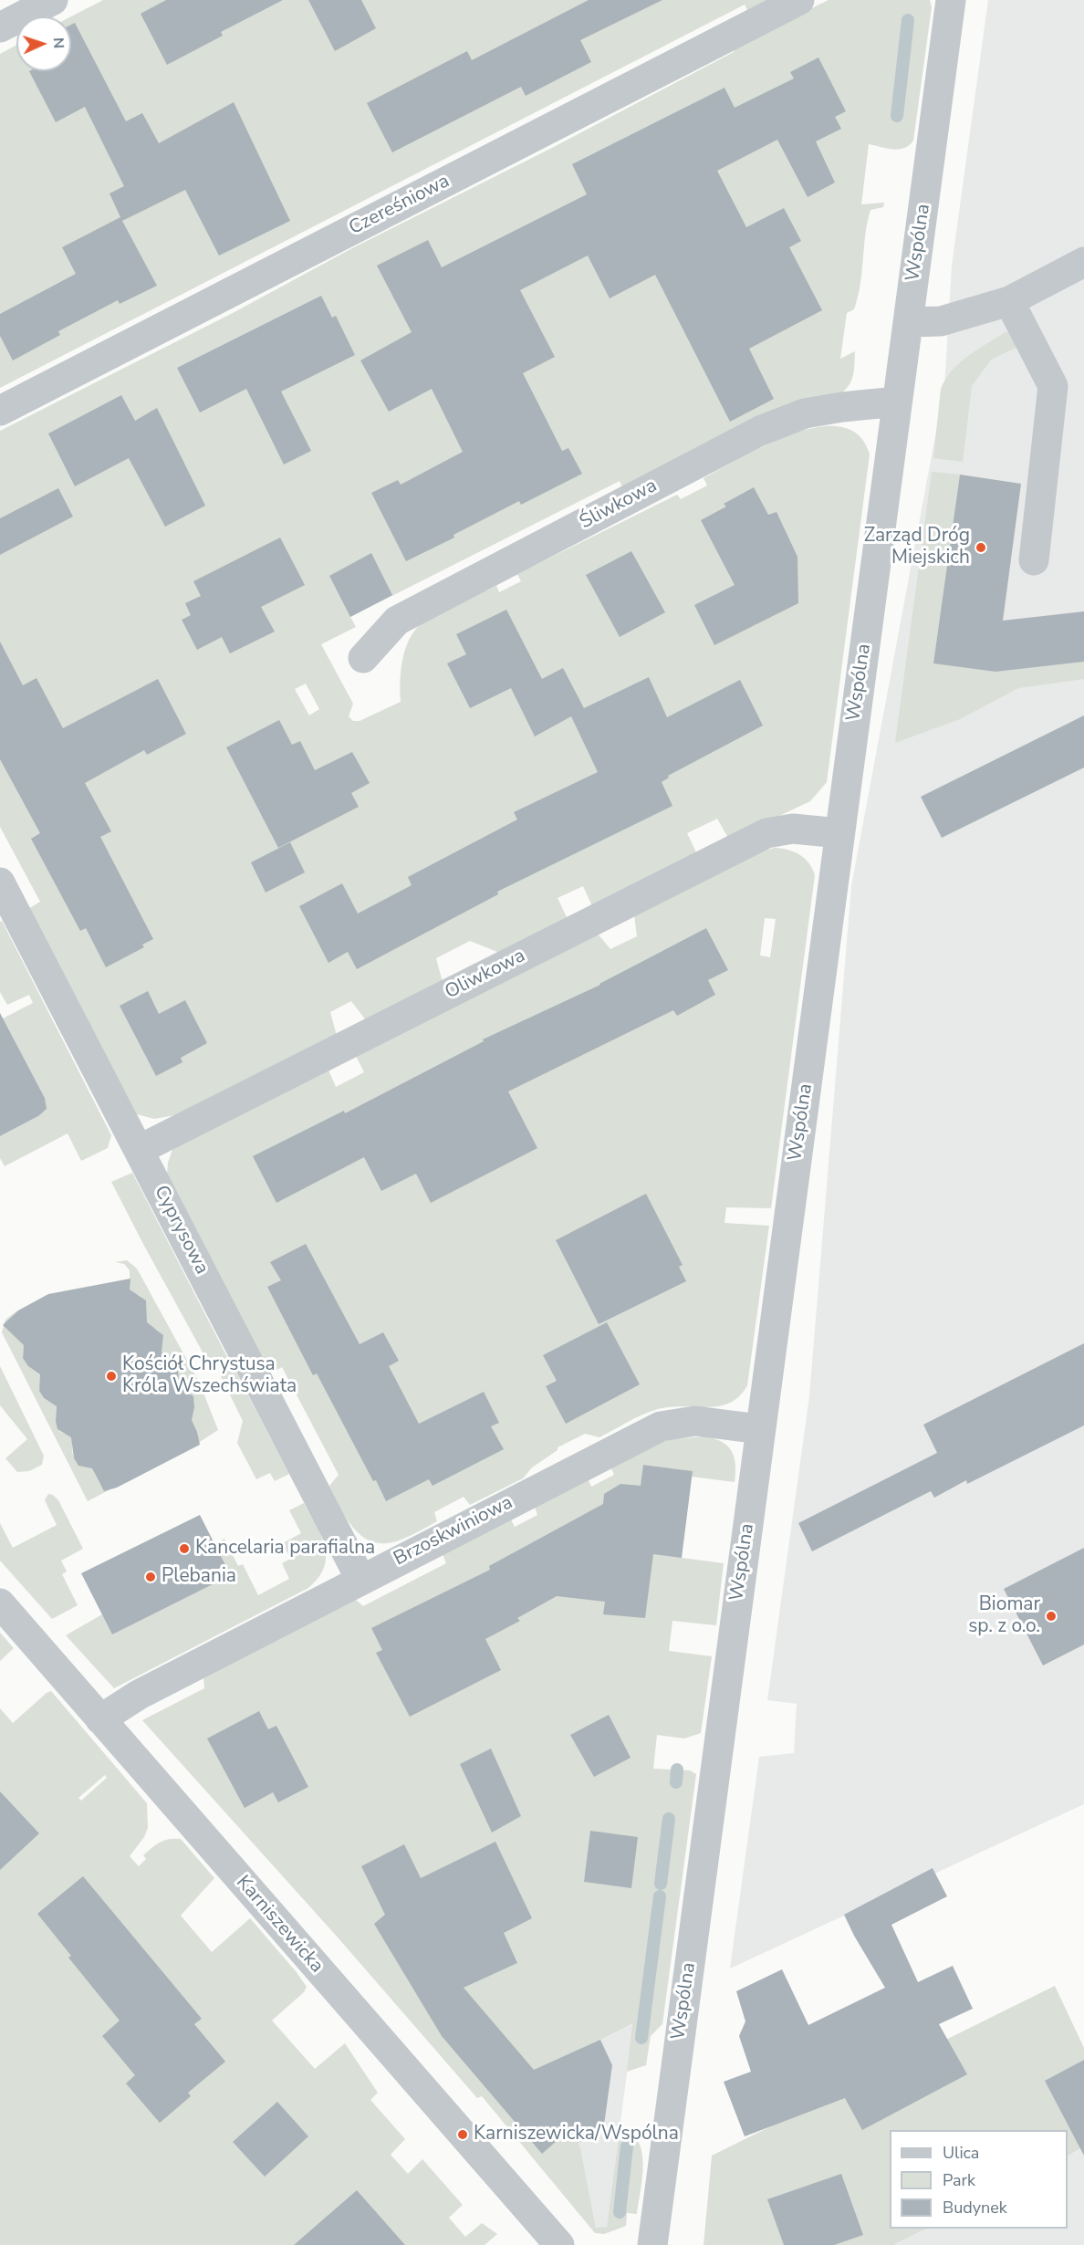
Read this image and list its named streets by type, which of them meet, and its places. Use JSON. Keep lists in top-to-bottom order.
{
  "streets": {
    "street": [
      "Czereśniowa",
      "Wspólna",
      "Śliwkowa",
      "Oliwkowa",
      "Cyprysowa",
      "Brzoskwiniowa",
      "Karniszewicka"
    ]
  },
  "crossings": [
    ["Wspólna", "Śliwkowa"],
    ["Wspólna", "Oliwkowa"],
    ["Wspólna", "Brzoskwiniowa"],
    ["Oliwkowa", "Cyprysowa"],
    ["Cyprysowa", "Brzoskwiniowa"],
    ["Brzoskwiniowa", "Karniszewicka"]
  ],
  "places": [
    "Zarząd Dróg Miejskich",
    "Kościół Chrystusa Króla Wszechświata",
    "Kancelaria parafialna",
    "Plebania",
    "Biomar sp. z o.o.",
    "Karniszewicka/Wspólna"
  ],
  "legend": ["Ulica", "Park", "Budynek"],
  "north": "right"
}
